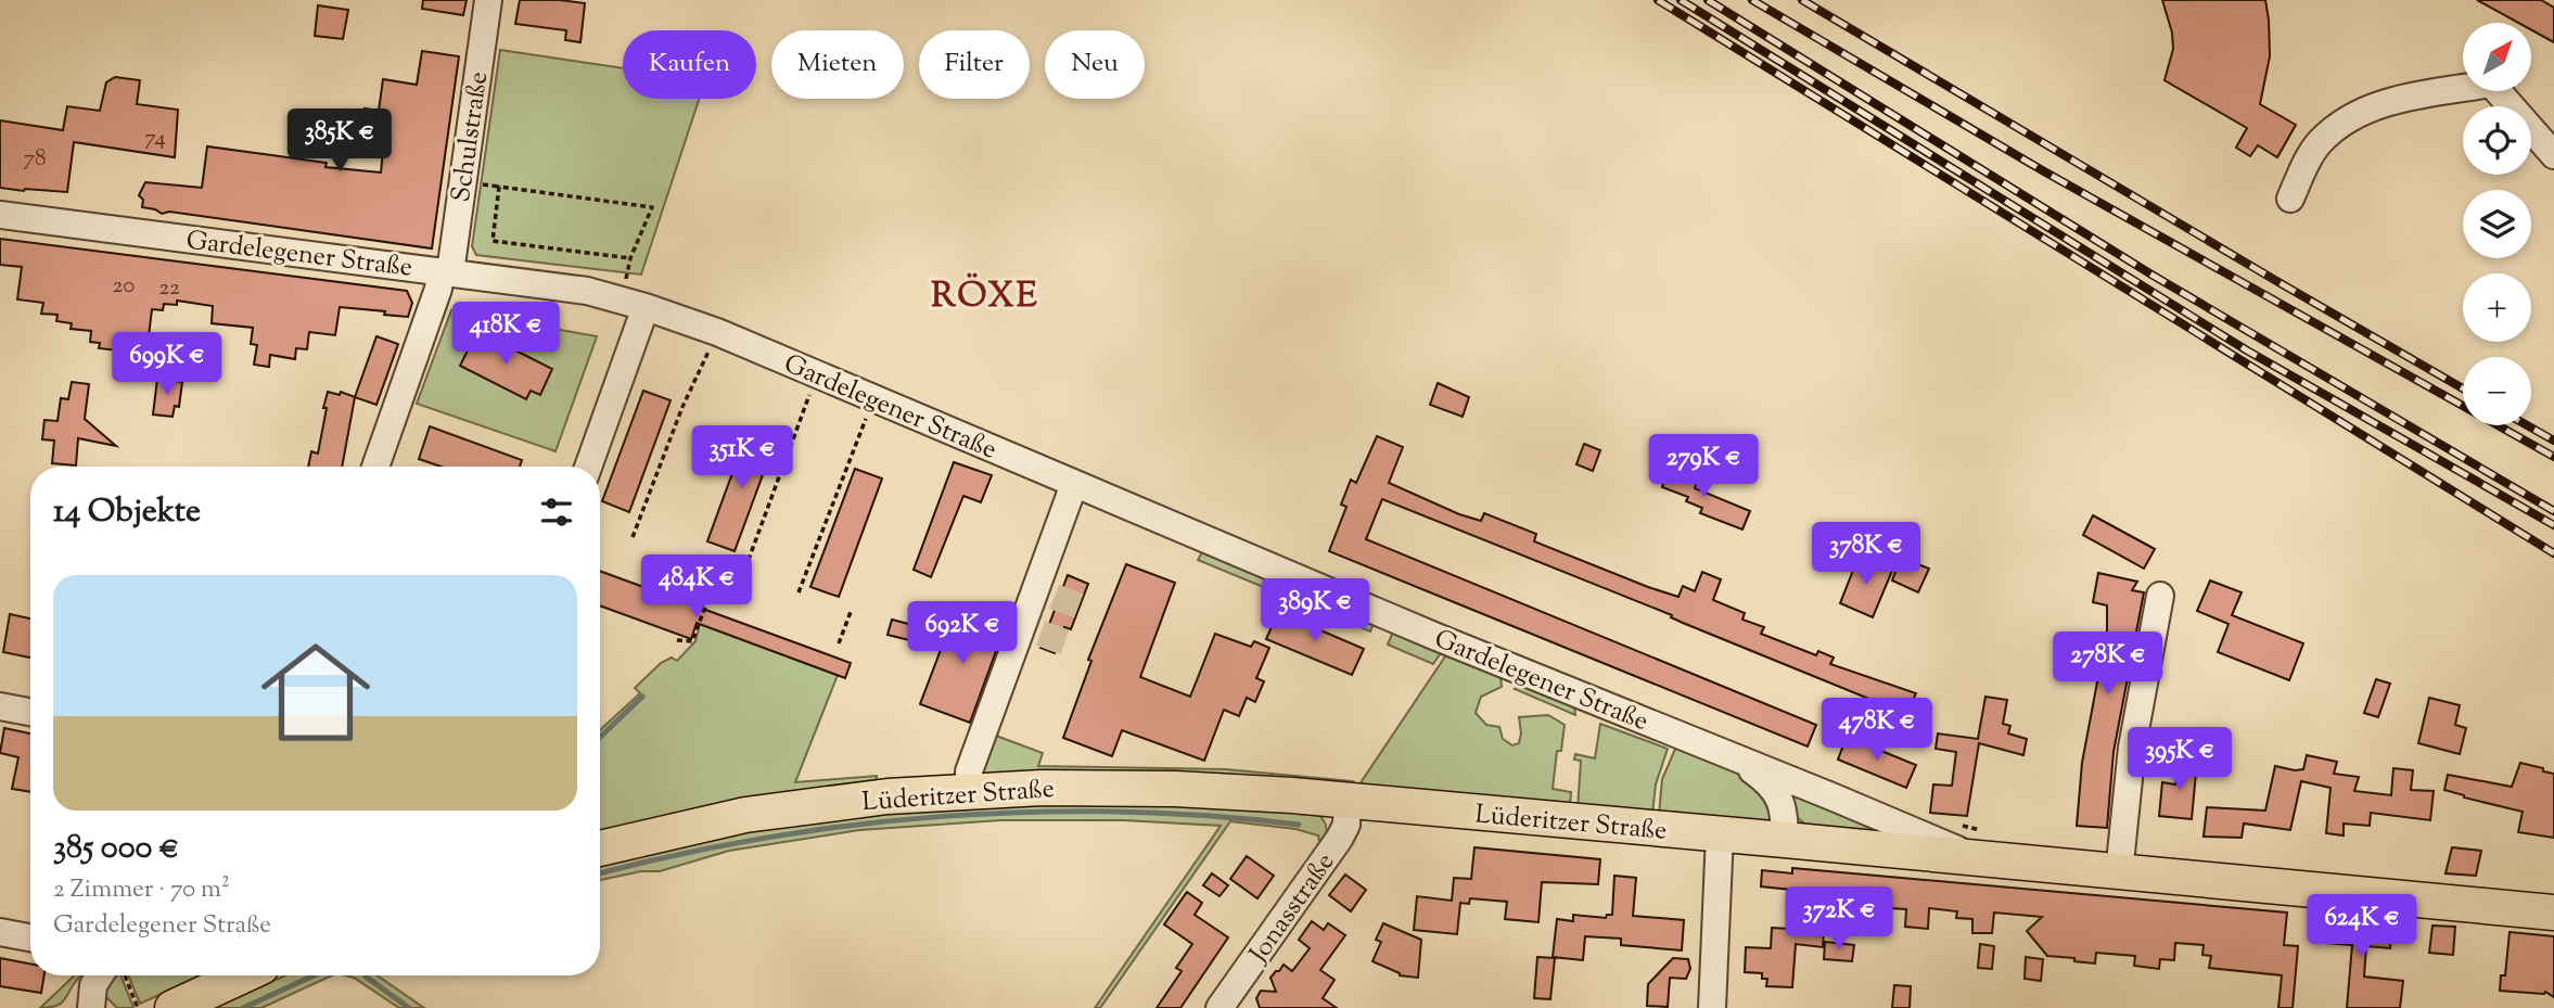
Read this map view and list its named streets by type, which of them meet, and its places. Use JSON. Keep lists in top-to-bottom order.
{
  "streets": {
    "main road": ["Lüderitzer Straße"],
    "street": ["Schulstraße", "Gardelegener Straße", "Jonasstraße"]
  },
  "crossings": [
    ["Schulstraße", "Gardelegener Straße"],
    ["Gardelegener Straße", "Lüderitzer Straße"],
    ["Lüderitzer Straße", "Jonasstraße"]
  ],
  "districts": ["RÖXE"],
  "house_numbers": [
    "74",
    "78",
    "20",
    "22"
  ],
  "north": "top right",
  "page": {
    "map_buttons": ["+", "−"],
    "chip": [
      "Kaufen",
      "Mieten",
      "Filter",
      "Neu"
    ],
    "price": [
      "385K €",
      "418K €",
      "699K €",
      "351K €",
      "279K €",
      "378K €",
      "484K €",
      "389K €",
      "692K €",
      "278K €",
      "478K €",
      "395K €",
      "372K €",
      "624K €"
    ],
    "heading": "14 Objekte",
    "list": [
      {
        "name": "385 000 €",
        "note": "2 Zimmer · 70 m² · Gardelegener Straße"
      }
    ]
  }
}
